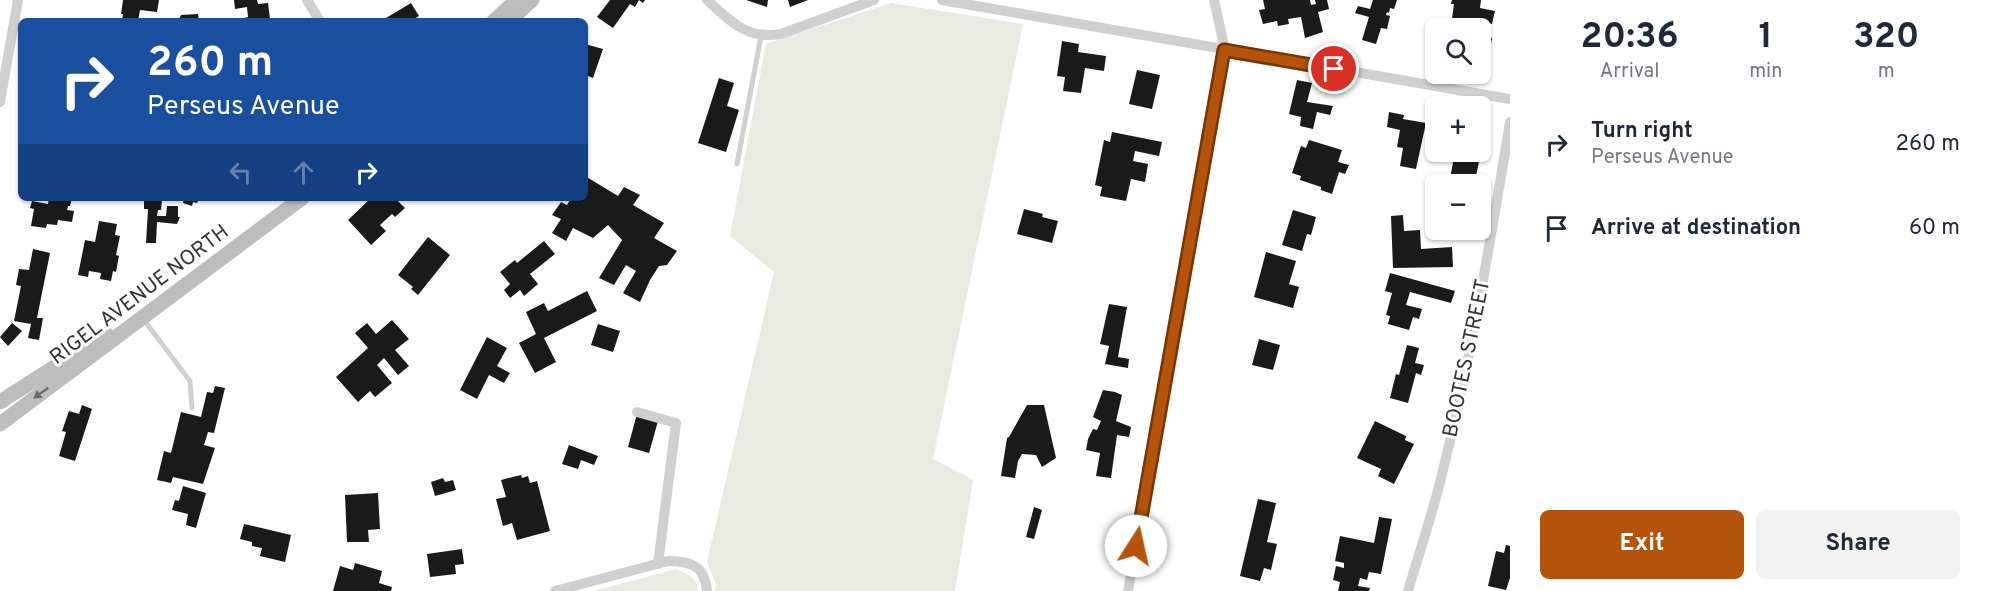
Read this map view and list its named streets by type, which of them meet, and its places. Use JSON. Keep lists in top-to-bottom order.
{
  "streets": {
    "main road": ["RIGEL AVENUE NORTH"],
    "street": ["BOOTES STREET"]
  },
  "page": {
    "eta": [
      "20:36",
      "Arrival",
      "1",
      "min",
      "320",
      "m"
    ],
    "map_buttons": ["+", "−"],
    "turn": ["260 m", "Perseus Avenue"],
    "list": [
      {
        "name": "Turn right",
        "note": "Perseus Avenue",
        "value": "260 m"
      },
      {
        "name": "Arrive at destination",
        "value": "60 m"
      }
    ],
    "buttons": ["Exit", "Share"]
  }
}
